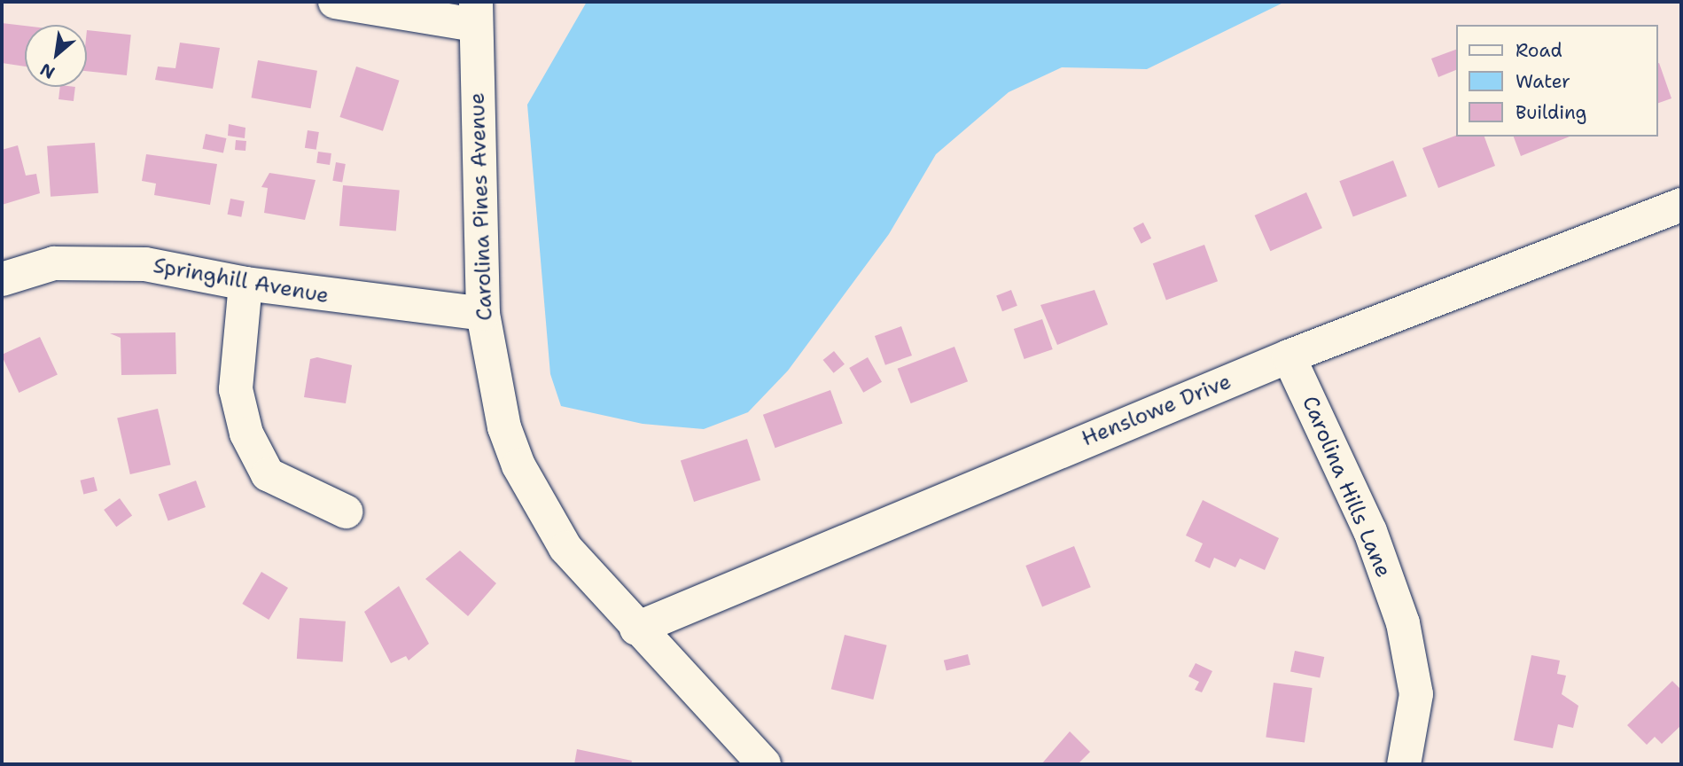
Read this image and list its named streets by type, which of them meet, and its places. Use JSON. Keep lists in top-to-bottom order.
{
  "streets": {
    "street": [
      "Carolina Pines Avenue",
      "Springhill Avenue",
      "Henslowe Drive",
      "Carolina Hills Lane"
    ]
  },
  "crossings": [
    ["Carolina Pines Avenue", "Springhill Avenue"],
    ["Carolina Pines Avenue", "Henslowe Drive"],
    ["Henslowe Drive", "Carolina Hills Lane"]
  ],
  "legend": ["Road", "Water", "Building"],
  "north": "bottom left"
}
